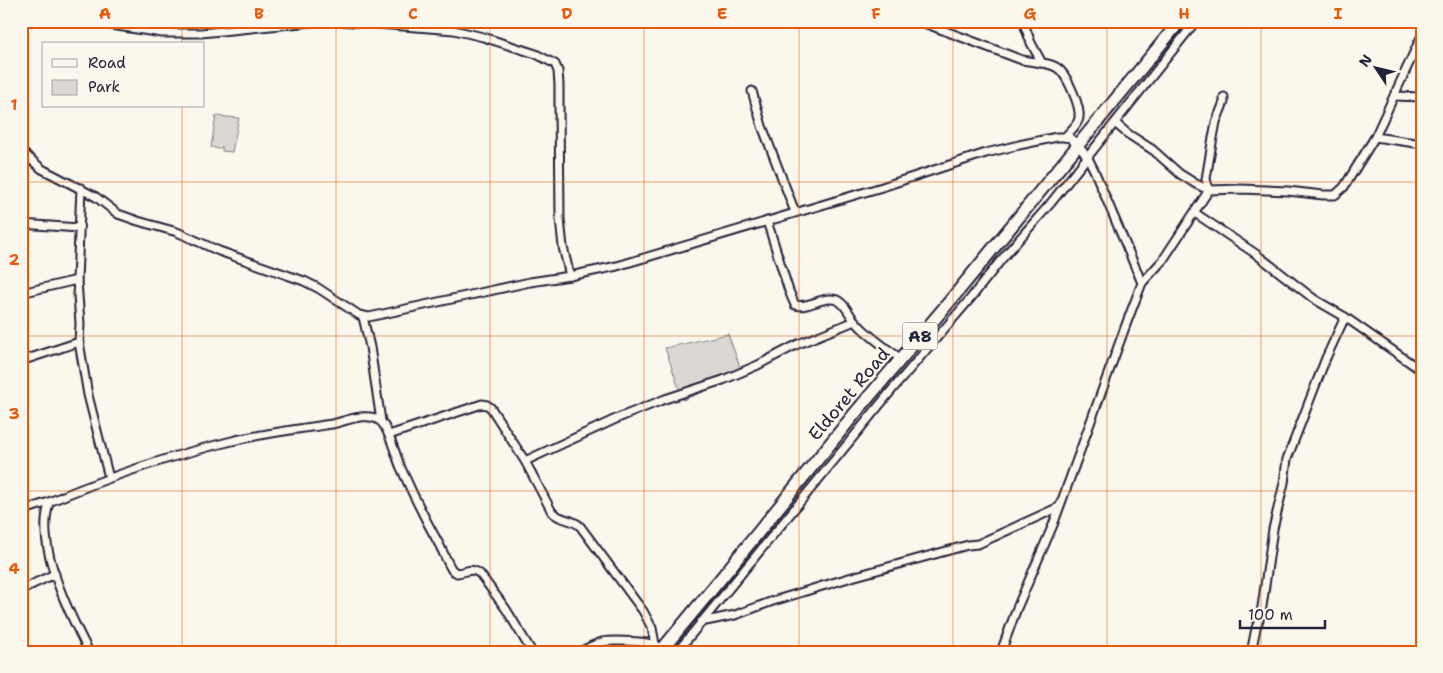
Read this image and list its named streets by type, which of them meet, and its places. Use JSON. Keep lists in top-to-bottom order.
{
  "streets": {
    "highway": ["A8", "Eldoret Road"]
  },
  "legend": ["Road", "Park"],
  "scale_bar": "100 m",
  "north": "top left",
  "grid": {
    "columns": [
      "A",
      "B",
      "C",
      "D",
      "E",
      "F",
      "G",
      "H",
      "I"
    ],
    "rows": [
      "1",
      "2",
      "3",
      "4"
    ]
  }
}
